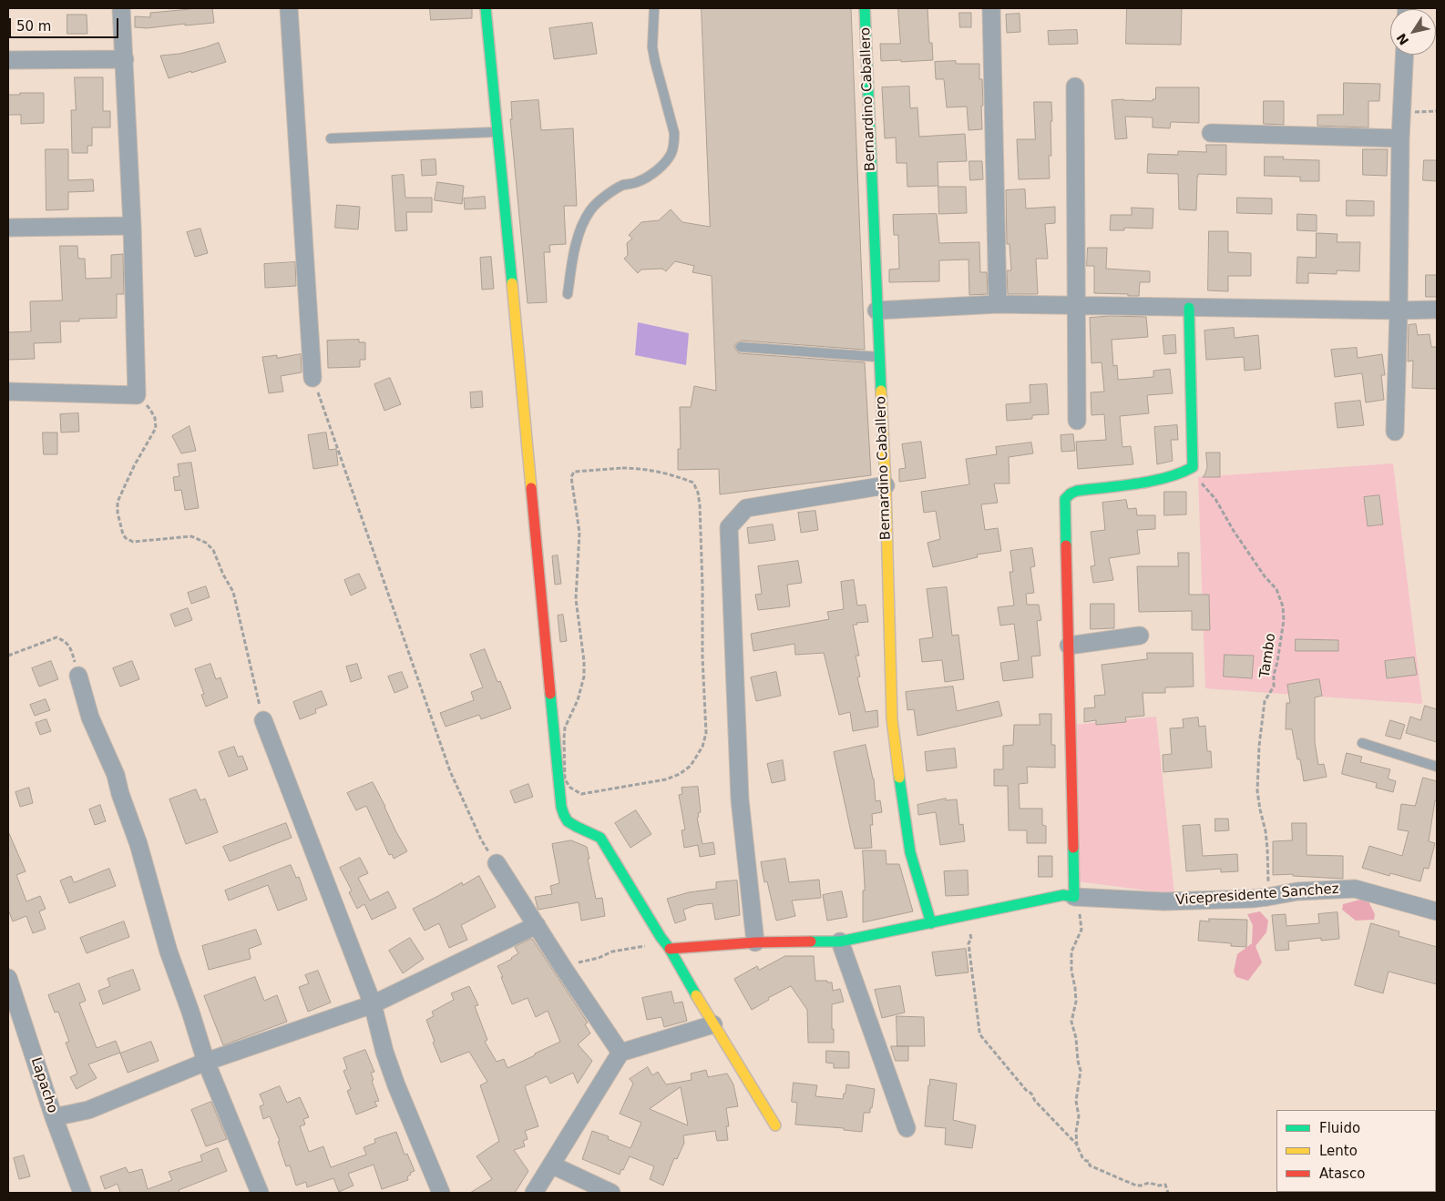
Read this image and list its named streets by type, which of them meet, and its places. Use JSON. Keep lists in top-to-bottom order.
{
  "streets": {
    "street": ["Bernardino Caballero", "Vicepresidente Sanchez", "Lapacho"],
    "path": ["Tambo"]
  },
  "crossings": [
    ["Tambo", "Vicepresidente Sanchez"]
  ],
  "legend": ["Fluido", "Lento", "Atasco"],
  "scale_bar": "50 m",
  "north": "bottom left"
}
